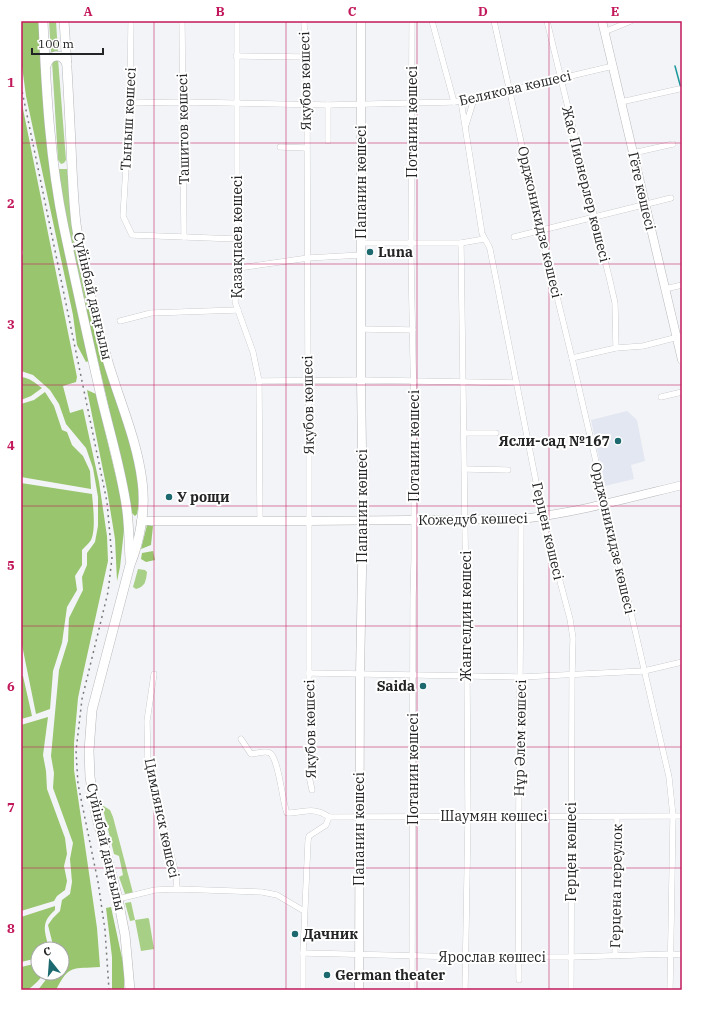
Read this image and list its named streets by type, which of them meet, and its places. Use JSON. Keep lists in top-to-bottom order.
{
  "streets": {
    "main road": [
      "Папанин көшесі",
      "Гёте көшесі",
      "Сүйінбай даңғылы",
      "Кожедуб көшесі"
    ],
    "street": [
      "Якубов көшесі",
      "Белякова көшесі",
      "Тыныш көшесі",
      "Потанин көшесі",
      "Ташитов көшесі",
      "Жас Пионерлер көшесі",
      "Орджоникидзе көшесі",
      "Қазақпаев көшесі",
      "Герцен көшесі",
      "Жангелдин көшесі",
      "Нұр Әлем көшесі",
      "Шаумян көшесі",
      "Цимлянск көшесі",
      "Герцена переулок",
      "Ярослав көшесі"
    ]
  },
  "crossings": [
    ["Якубов көшесі", "Белякова көшесі"],
    ["Якубов көшесі", "Кожедуб көшесі"],
    ["Белякова көшесі", "Тыныш көшесі"],
    ["Белякова көшесі", "Потанин көшесі"],
    ["Белякова көшесі", "Ташитов көшесі"],
    ["Белякова көшесі", "Папанин көшесі"],
    ["Белякова көшесі", "Жас Пионерлер көшесі"],
    ["Белякова көшесі", "Гёте көшесі"],
    ["Белякова көшесі", "Орджоникидзе көшесі"],
    ["Белякова көшесі", "Қазақпаев көшесі"],
    ["Белякова көшесі", "Герцен көшесі"],
    ["Тыныш көшесі", "Ташитов көшесі"],
    ["Потанин көшесі", "Кожедуб көшесі"],
    ["Потанин көшесі", "Шаумян көшесі"],
    ["Потанин көшесі", "Ярослав көшесі"],
    ["Папанин көшесі", "Кожедуб көшесі"],
    ["Папанин көшесі", "Шаумян көшесі"],
    ["Папанин көшесі", "Ярослав көшесі"],
    ["Орджоникидзе көшесі", "Кожедуб көшесі"],
    ["Орджоникидзе көшесі", "Шаумян көшесі"],
    ["Орджоникидзе көшесі", "Ярослав көшесі"],
    ["Қазақпаев көшесі", "Кожедуб көшесі"],
    ["Сүйінбай даңғылы", "Кожедуб көшесі"],
    ["Кожедуб көшесі", "Герцен көшесі"],
    ["Кожедуб көшесі", "Жангелдин көшесі"],
    ["Кожедуб көшесі", "Нұр Әлем көшесі"],
    ["Герцен көшесі", "Шаумян көшесі"],
    ["Герцен көшесі", "Ярослав көшесі"],
    ["Жангелдин көшесі", "Шаумян көшесі"],
    ["Жангелдин көшесі", "Ярослав көшесі"],
    ["Нұр Әлем көшесі", "Шаумян көшесі"],
    ["Нұр Әлем көшесі", "Ярослав көшесі"],
    ["Шаумян көшесі", "Герцена переулок"],
    ["Герцена переулок", "Ярослав көшесі"]
  ],
  "places": [
    "Luna",
    "Ясли-сад №167",
    "У рощи",
    "Saida",
    "Дачник",
    "German theater"
  ],
  "scale_bar": "100 m",
  "north": "top",
  "grid": {
    "columns": [
      "A",
      "B",
      "C",
      "D",
      "E"
    ],
    "rows": [
      "1",
      "2",
      "3",
      "4",
      "5",
      "6",
      "7",
      "8"
    ]
  }
}
